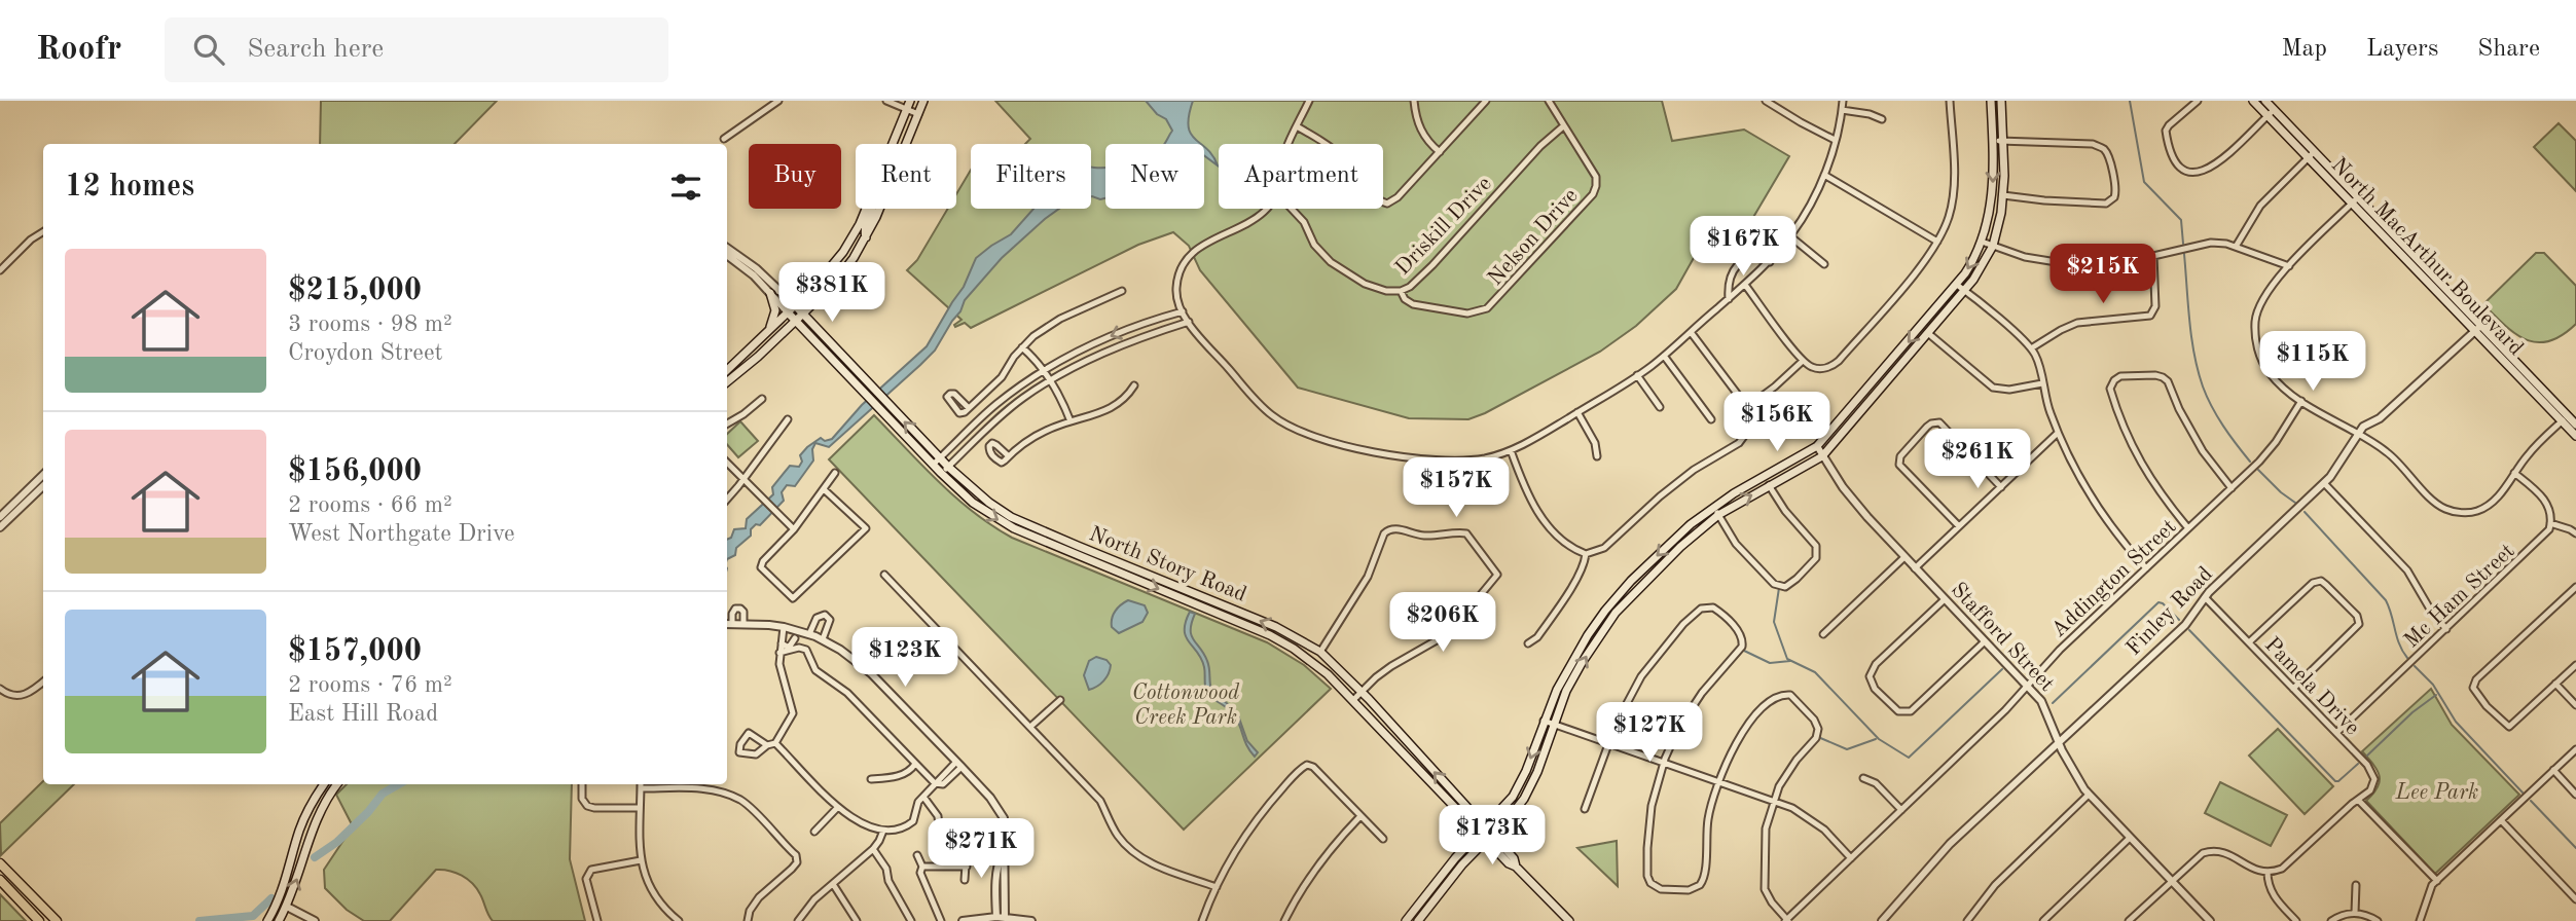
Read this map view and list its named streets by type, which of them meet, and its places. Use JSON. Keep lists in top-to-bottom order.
{
  "streets": {
    "main road": ["North MacArthur Boulevard", "North Story Road"],
    "street": [
      "Driskill Drive",
      "Nelson Drive",
      "Addington Street",
      "Mc Ham Street",
      "Finley Road",
      "Stafford Street",
      "Pamela Drive"
    ]
  },
  "crossings": [
    ["Driskill Drive", "Nelson Drive"],
    ["North MacArthur Boulevard", "Finley Road"],
    ["Addington Street", "Stafford Street"],
    ["Mc Ham Street", "Pamela Drive"],
    ["Finley Road", "Stafford Street"],
    ["Finley Road", "Pamela Drive"]
  ],
  "parks": ["Cottonwood Creek Park", "Lee Park"],
  "page": {
    "header": "Roofr",
    "search": "Search here",
    "nav": ["Map", "Layers", "Share"],
    "chip": [
      "Buy",
      "Rent",
      "Filters",
      "New",
      "Apartment"
    ],
    "heading": "12 homes",
    "price": [
      "$167K",
      "$215K",
      "$381K",
      "$115K",
      "$156K",
      "$261K",
      "$157K",
      "$206K",
      "$123K",
      "$127K",
      "$173K",
      "$271K"
    ],
    "list": [
      {
        "name": "$215,000",
        "note": "3 rooms · 98 m² · Croydon Street"
      },
      {
        "name": "$156,000",
        "note": "2 rooms · 66 m² · West Northgate Drive"
      },
      {
        "name": "$157,000",
        "note": "2 rooms · 76 m² · East Hill Road"
      }
    ]
  }
}
